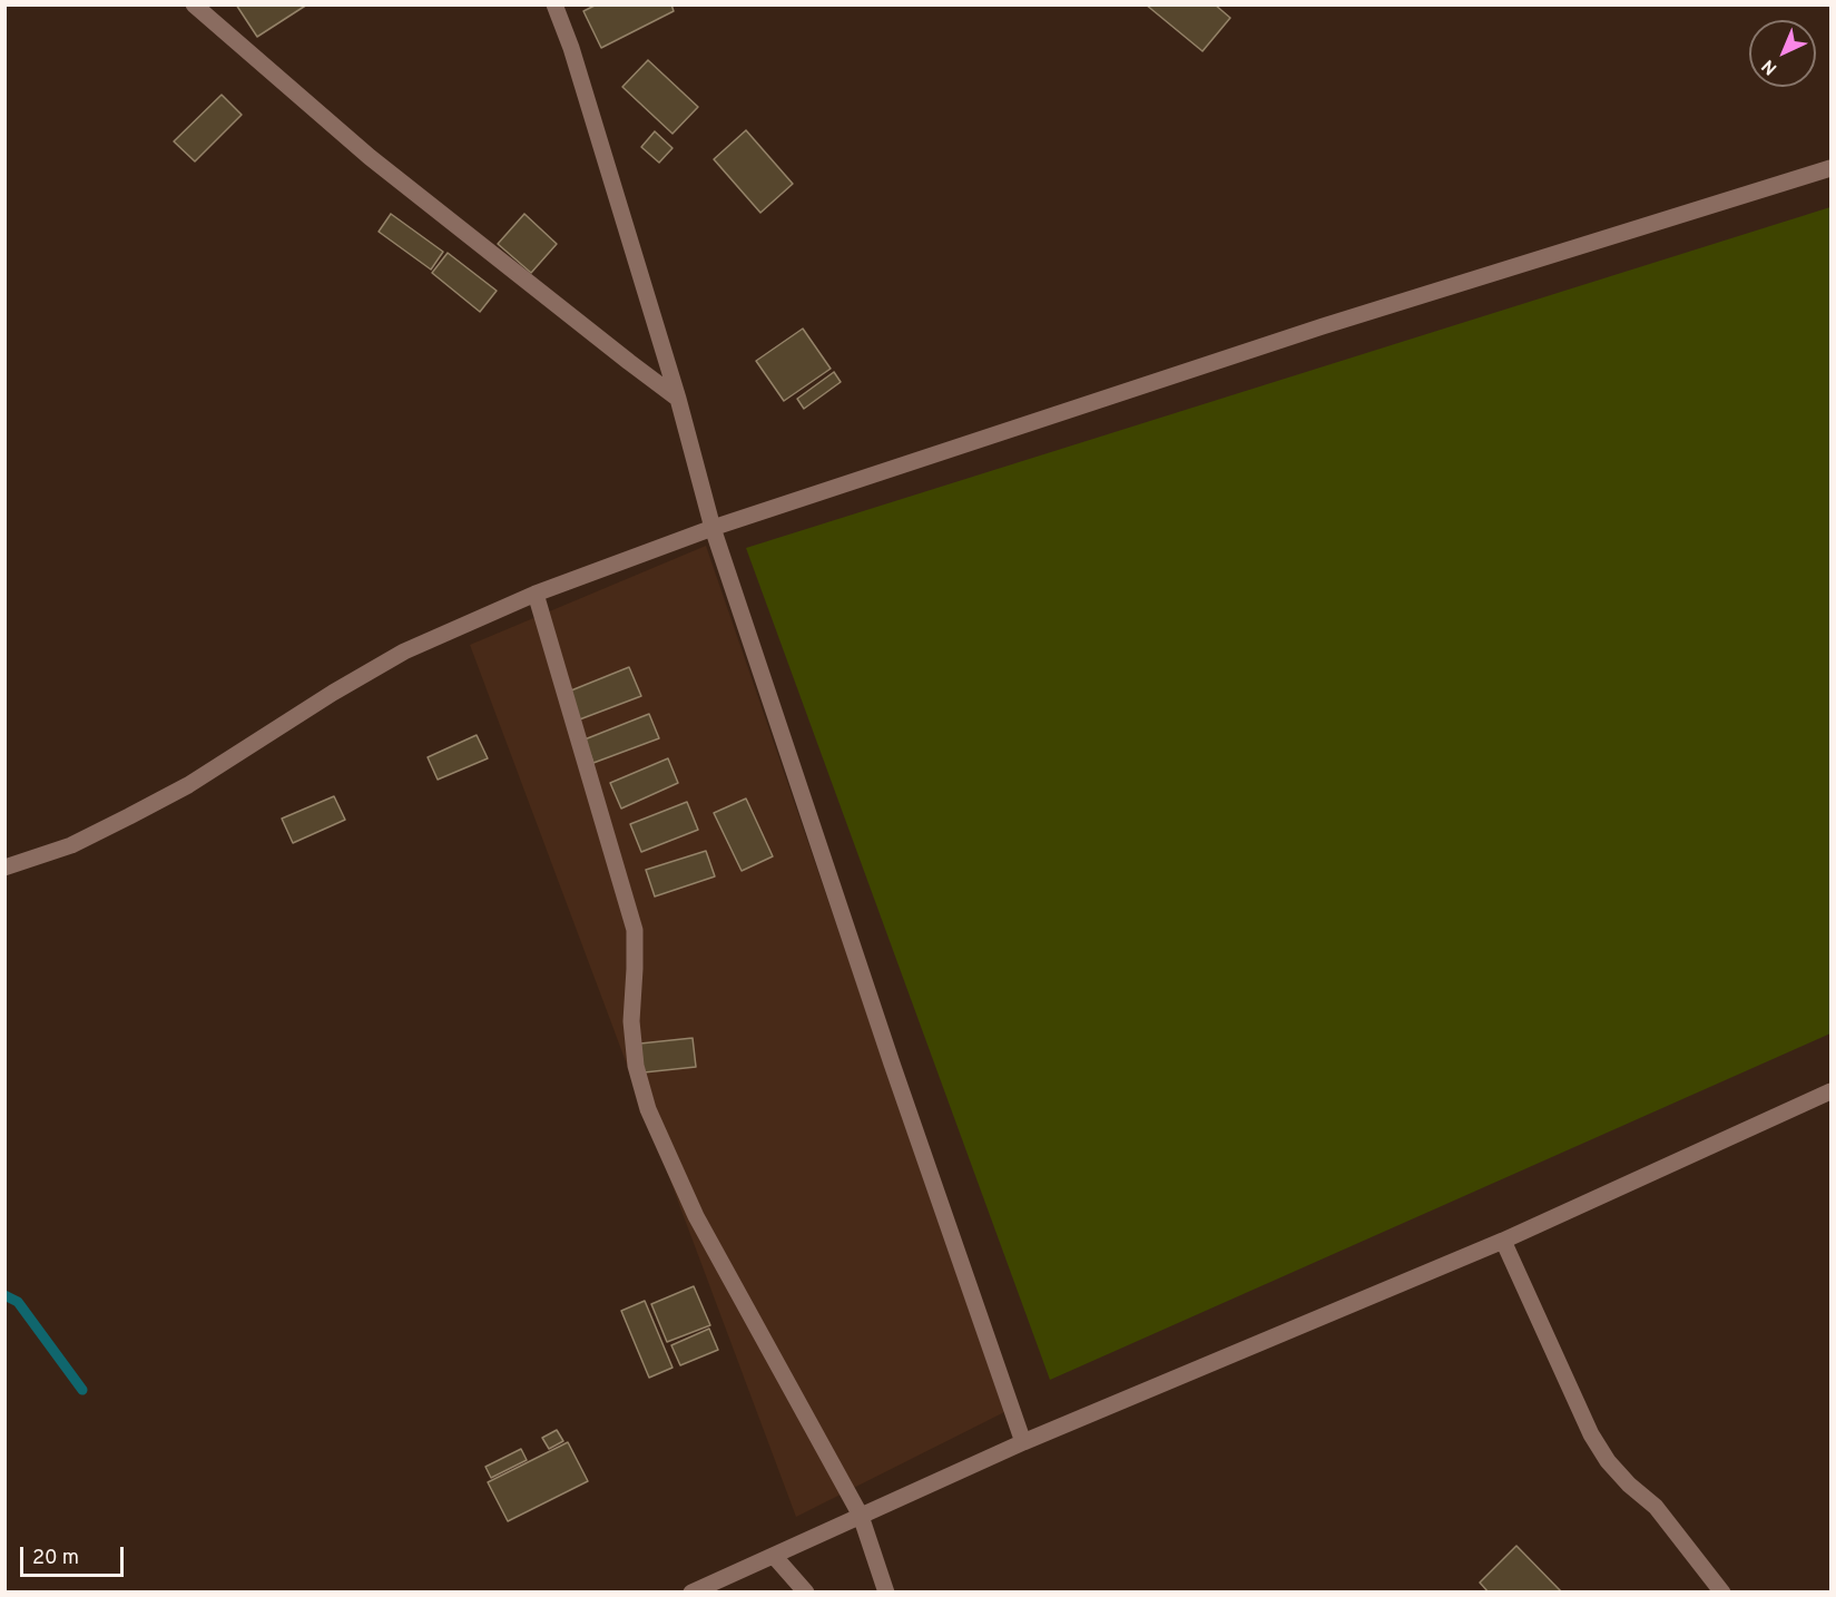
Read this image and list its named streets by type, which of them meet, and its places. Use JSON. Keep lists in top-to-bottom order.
{
  "scale_bar": "20 m",
  "north": "bottom left"
}
